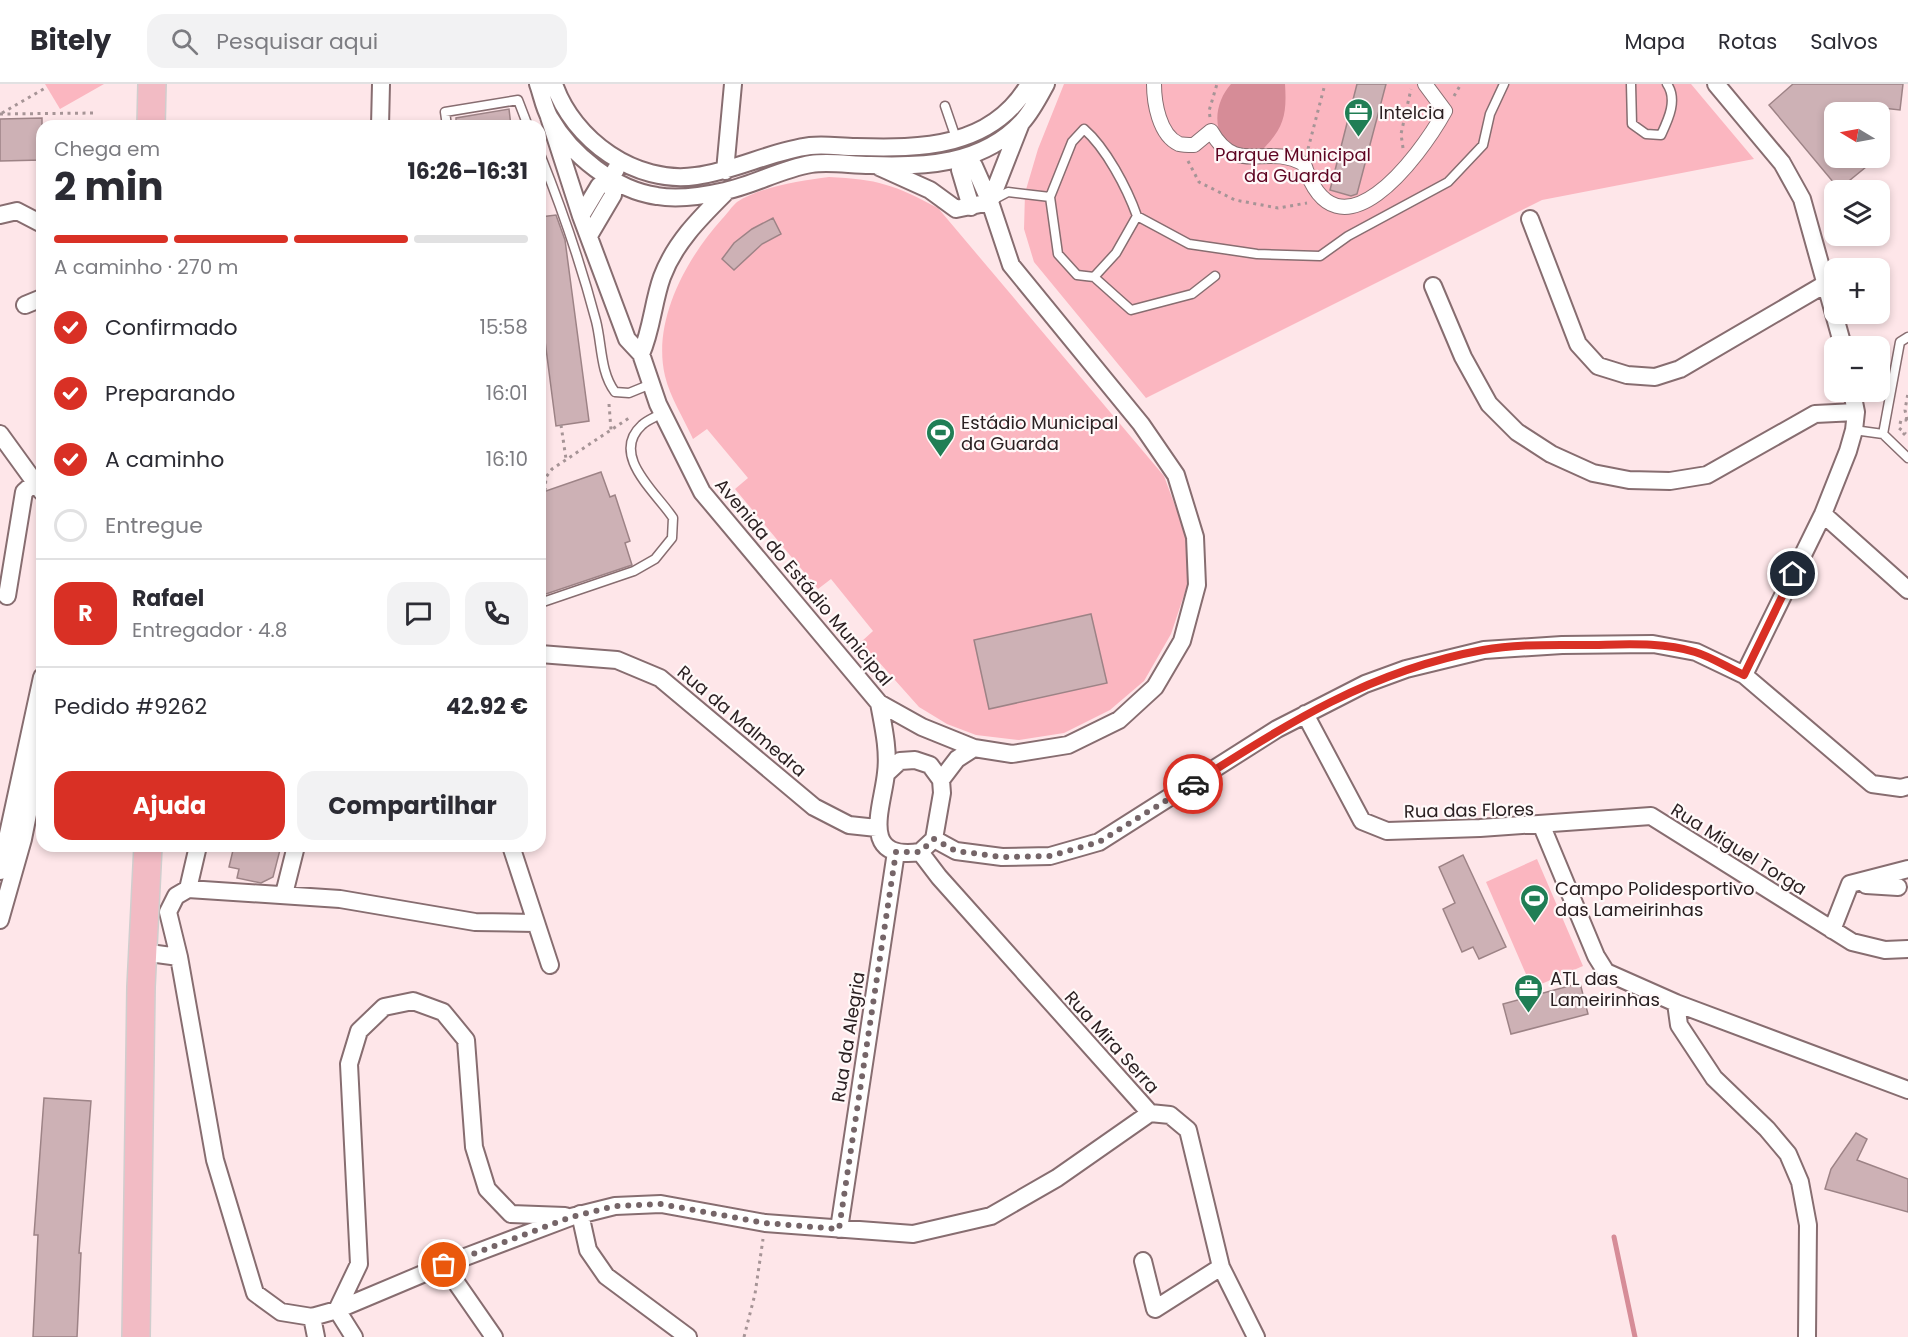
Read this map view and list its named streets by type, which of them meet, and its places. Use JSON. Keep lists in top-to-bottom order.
{
  "streets": {
    "street": [
      "Avenida do Estádio Municipal",
      "Rua da Malmedra",
      "Rua das Flores",
      "Rua Miguel Torga",
      "Rua da Alegria",
      "Rua Mira Serra"
    ]
  },
  "crossings": [
    ["Rua da Malmedra", "Rua da Alegria"],
    ["Rua da Malmedra", "Rua Mira Serra"],
    ["Rua das Flores", "Rua Miguel Torga"],
    ["Rua da Alegria", "Rua Mira Serra"]
  ],
  "parks": ["Parque Municipal da Guarda"],
  "places": {
    "office": ["Intelcia", "ATL das Lameirinhas"],
    "sports": ["Estádio Municipal da Guarda", "Campo Polidesportivo das Lameirinhas"]
  },
  "north": "left",
  "page": {
    "header": "Bitely",
    "search": "Pesquisar aqui",
    "nav": ["Mapa", "Rotas", "Salvos"],
    "map_buttons": ["+", "−"],
    "heading": ["2 min", "Chega em", "16:26–16:31"],
    "panel": [
      "Rafael",
      "Entregador · 4.8",
      "Pedido #9262",
      "42.92 €"
    ],
    "bar": "A caminho · 270 m",
    "list": [
      ["Confirmado", "15:58"],
      ["Preparando", "16:01"],
      ["A caminho", "16:10"],
      "Entregue"
    ],
    "round": "R",
    "buttons": ["Ajuda", "Compartilhar"]
  }
}
